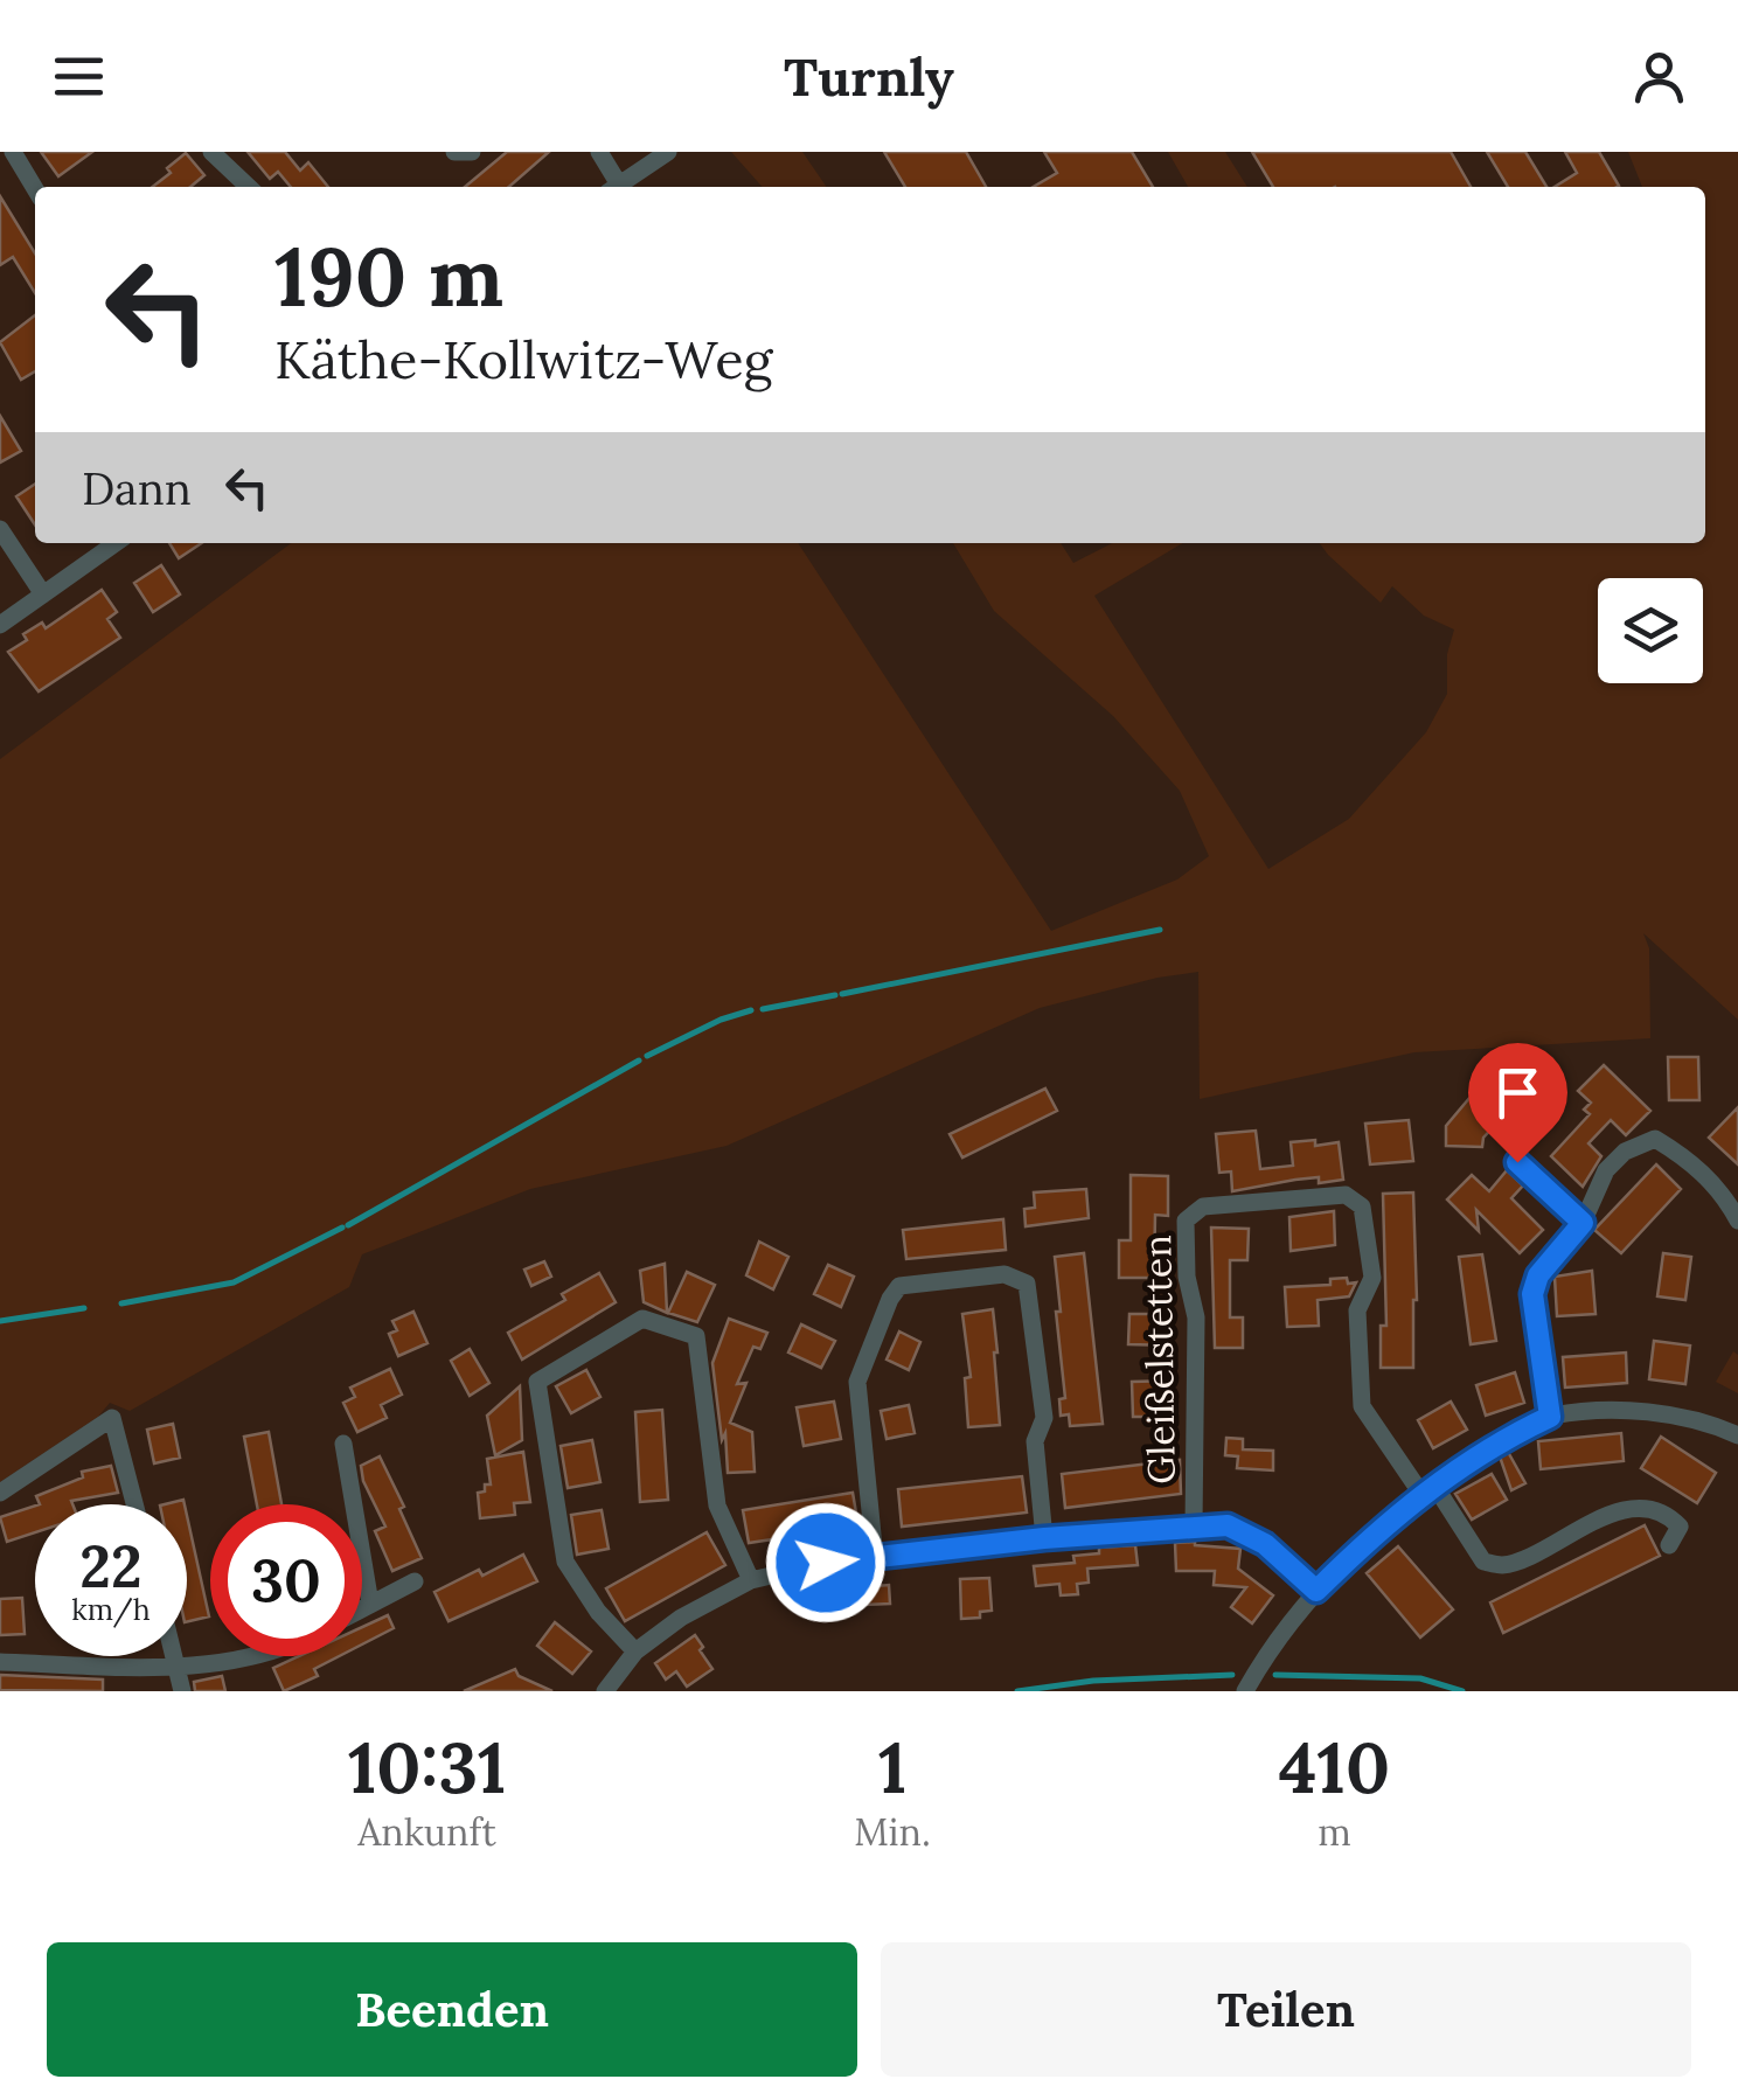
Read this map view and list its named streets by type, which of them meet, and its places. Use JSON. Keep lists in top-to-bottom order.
{
  "streets": {
    "street": ["Gleißelstetten"]
  },
  "page": {
    "header": "Turnly",
    "turn": ["190 m", "Käthe-Kollwitz-Weg"],
    "then": "Dann",
    "speed": "22 km/h",
    "limit": "30",
    "eta": [
      "10:31",
      "Ankunft",
      "1",
      "Min.",
      "410",
      "m"
    ],
    "buttons": ["Beenden", "Teilen"]
  }
}
